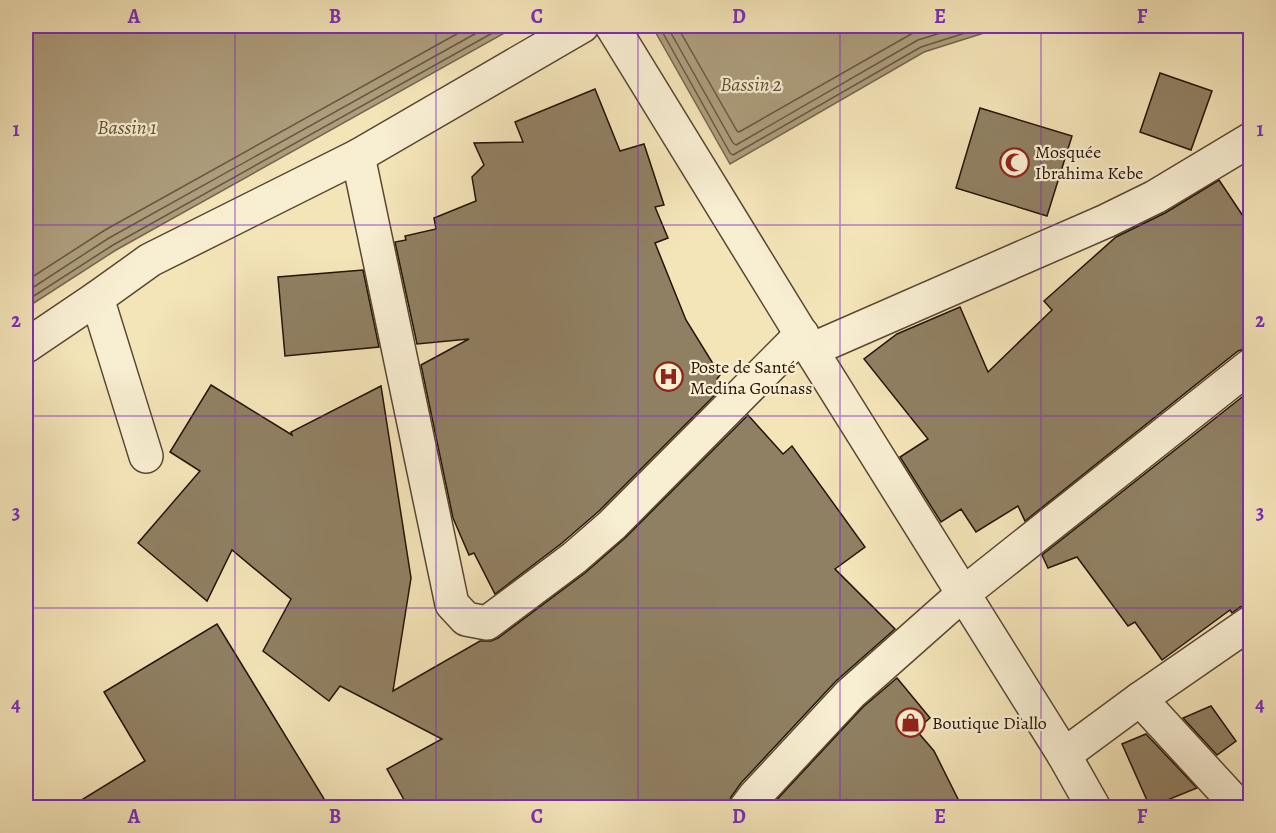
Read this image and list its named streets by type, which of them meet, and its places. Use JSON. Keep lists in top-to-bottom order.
{
  "water": ["Bassin 2", "Bassin 1"],
  "places": {
    "mosque": ["Mosquée Ibrahima Kebe"],
    "hospital": ["Poste de Santé Medina Gounass"],
    "shop": ["Boutique Diallo"]
  },
  "grid": {
    "columns": [
      "A",
      "B",
      "C",
      "D",
      "E",
      "F"
    ],
    "rows": [
      "1",
      "2",
      "3",
      "4"
    ]
  }
}
